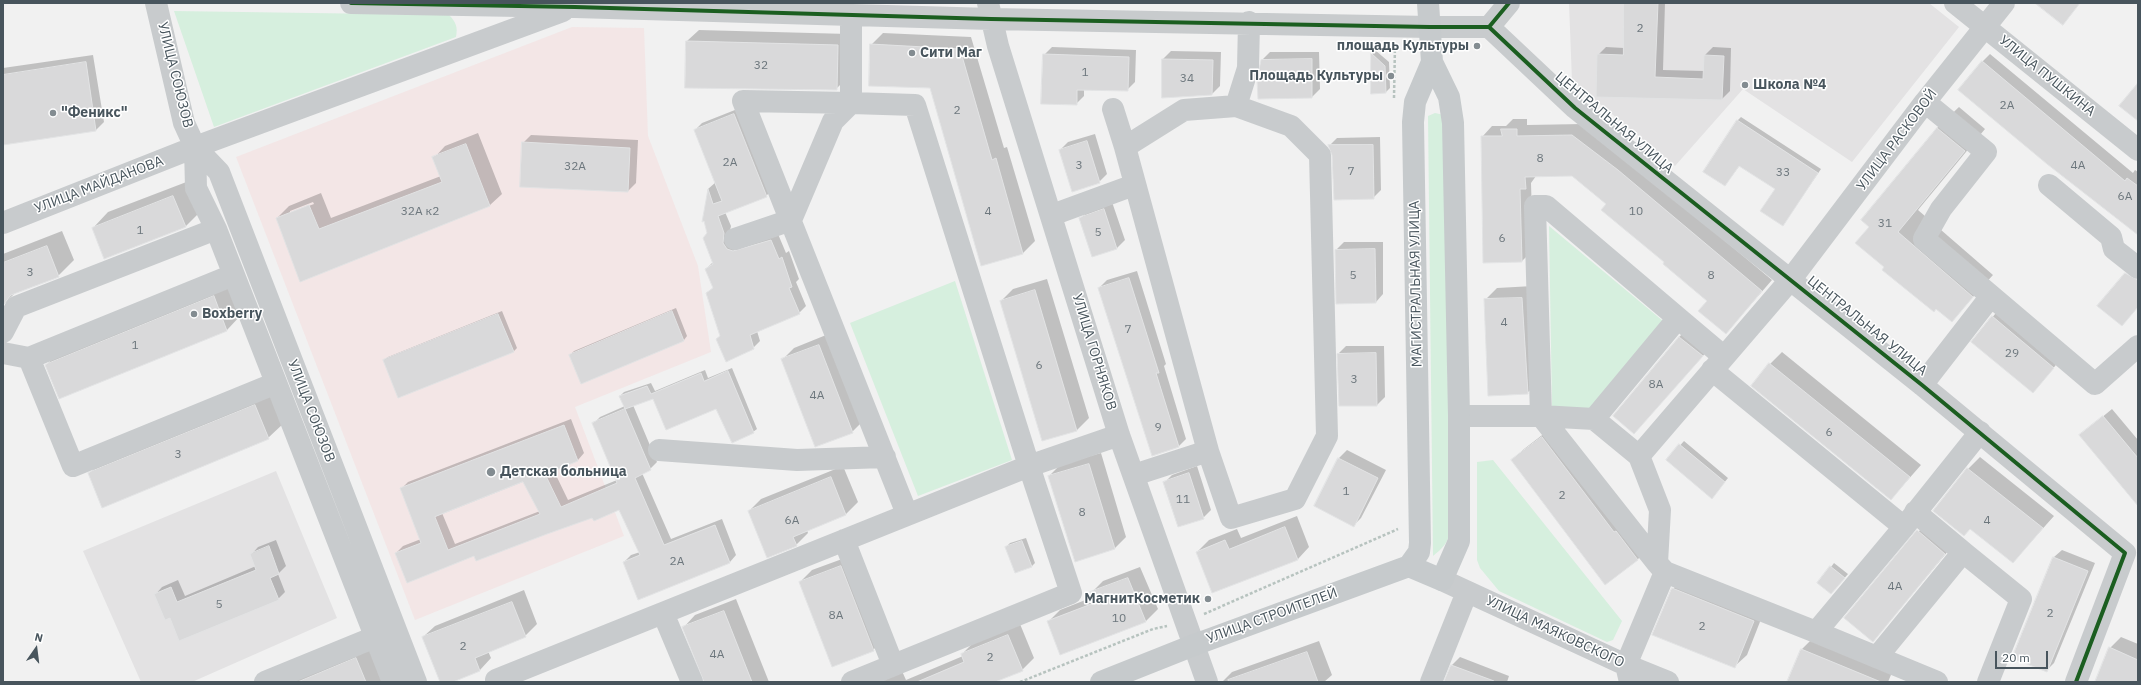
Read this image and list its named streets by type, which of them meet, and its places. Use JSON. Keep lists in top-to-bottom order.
{
  "streets": {
    "main road": ["МАГИСТРАЛЬНАЯ УЛИЦА", "УЛИЦА СТРОИТЕЛЕЙ"],
    "street": [
      "УЛИЦА СОЮЗОВ",
      "УЛИЦА ПУШКИНА",
      "ЦЕНТРАЛЬНАЯ УЛИЦА",
      "УЛИЦА РАСКОВОЙ",
      "УЛИЦА МАЙДАНОВА",
      "УЛИЦА ГОРНЯКОВ",
      "УЛИЦА МАЯКОВСКОГО"
    ]
  },
  "crossings": [
    ["УЛИЦА СОЮЗОВ", "УЛИЦА МАЙДАНОВА"],
    ["УЛИЦА ПУШКИНА", "УЛИЦА РАСКОВОЙ"],
    ["ЦЕНТРАЛЬНАЯ УЛИЦА", "УЛИЦА РАСКОВОЙ"],
    ["МАГИСТРАЛЬНАЯ УЛИЦА", "УЛИЦА СТРОИТЕЛЕЙ"],
    ["УЛИЦА ГОРНЯКОВ", "УЛИЦА СТРОИТЕЛЕЙ"]
  ],
  "places": [
    "площадь Культуры",
    "Сити Маг",
    "Площадь Культуры",
    "Школа №4",
    "\"Феникс\"",
    "Boxberry",
    "Детская больница",
    "МагнитКосметик"
  ],
  "house_numbers": [
    "2",
    "32",
    "1",
    "34",
    "2А",
    "2",
    "8",
    "2А",
    "3",
    "4А",
    "32А",
    "7",
    "33",
    "6А",
    "32А к2",
    "4",
    "10",
    "31",
    "1",
    "5",
    "6",
    "3",
    "5",
    "8",
    "4",
    "7",
    "1",
    "29",
    "6",
    "3",
    "8А",
    "4А",
    "9",
    "6",
    "3",
    "1",
    "2",
    "11",
    "8",
    "6А",
    "4",
    "2А",
    "4А",
    "5",
    "2",
    "8А",
    "10",
    "2",
    "2",
    "4А",
    "2"
  ],
  "scale_bar": "20 m",
  "north": "top"
}
